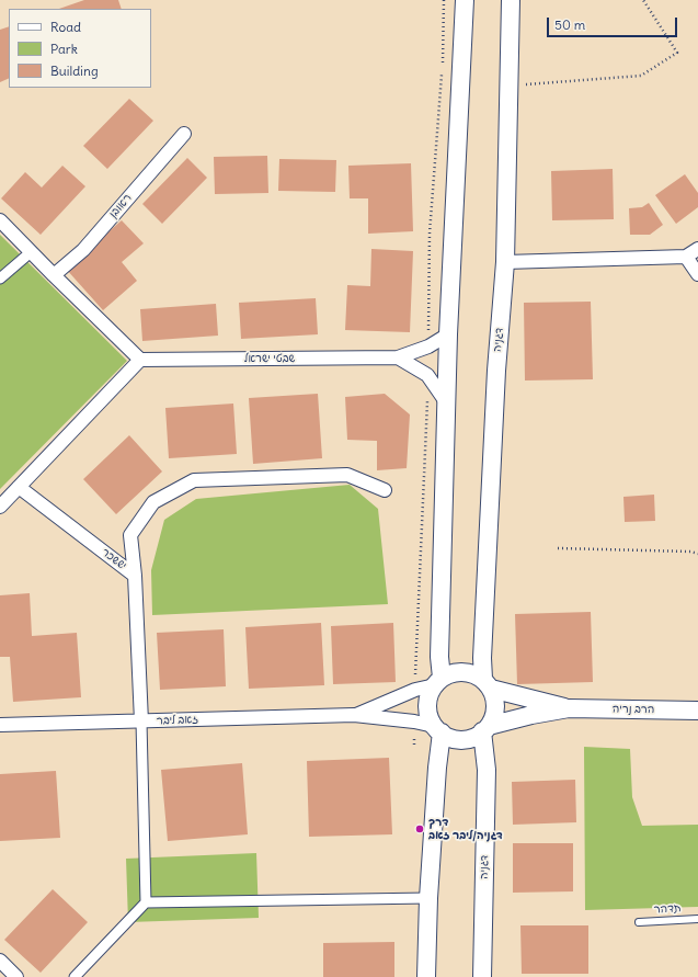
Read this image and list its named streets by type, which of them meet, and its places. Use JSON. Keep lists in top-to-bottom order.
{
  "streets": {
    "street": [
      "ראובן",
      "דגניה",
      "שבטי ישראל",
      "יששכר",
      "הרב נריה",
      "זאב ליבר"
    ],
    "lane": ["תדהר"]
  },
  "crossings": [
    ["דגניה", "הרב נריה"],
    ["דגניה", "זאב ליבר"],
    ["יששכר", "זאב ליבר"],
    ["הרב נריה", "זאב ליבר"]
  ],
  "places": ["דרך דגניה/ליבר זאב"],
  "legend": ["Road", "Park", "Building"],
  "scale_bar": "50 m"
}
